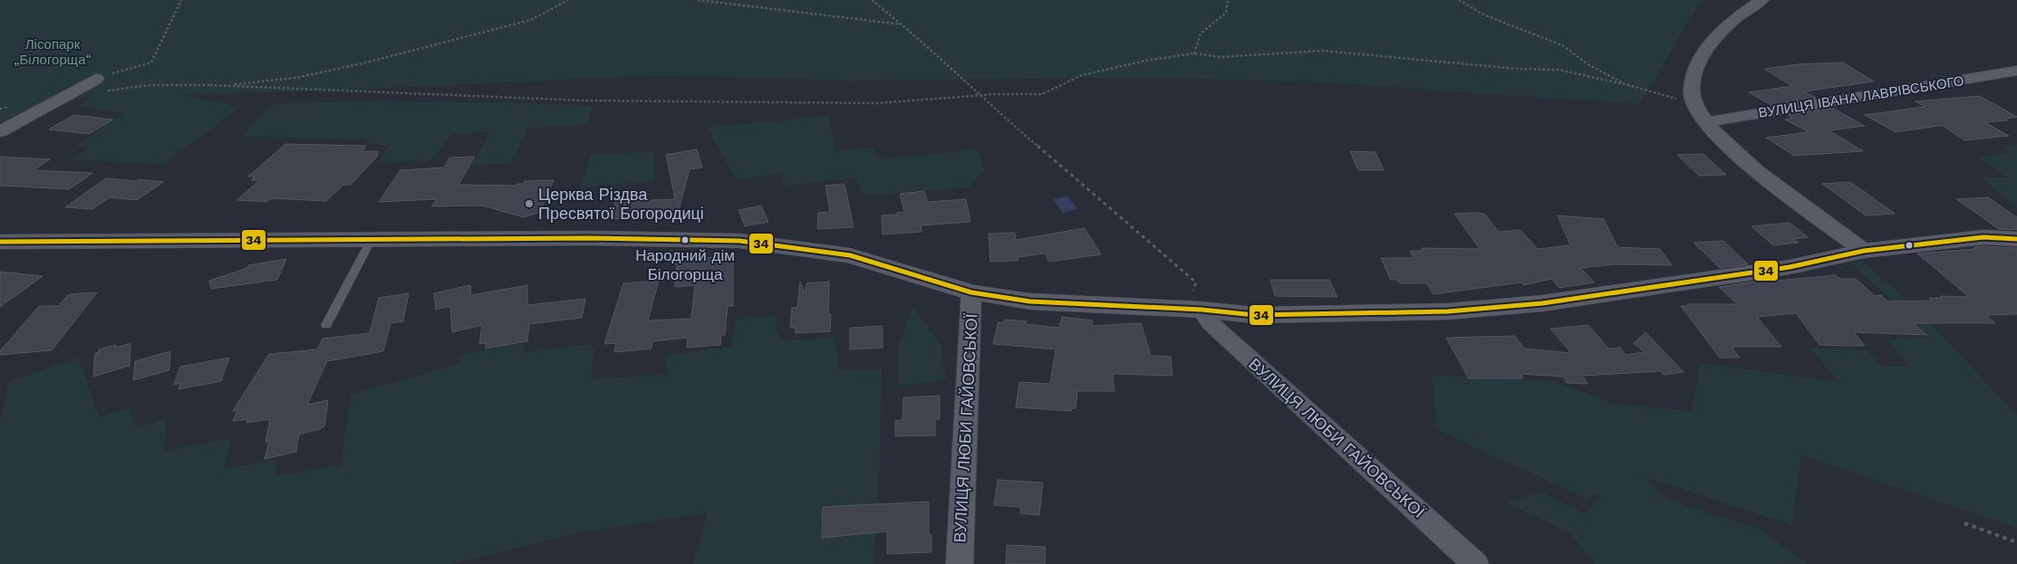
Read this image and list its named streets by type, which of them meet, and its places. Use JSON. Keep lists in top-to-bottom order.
{
  "streets": {
    "street": ["ВУЛИЦЯ ІВАНА ЛАВРІВСЬКОГО", "ВУЛИЦЯ ЛЮБИ ГАЙОВСЬКОЇ"]
  },
  "parks": ["Лісопарк „Білогорща“"],
  "places": ["Церква Різдва Пресвятої Богородиці", "Народний дім Білогорща"],
  "lines": ["transit line 34"]
}
